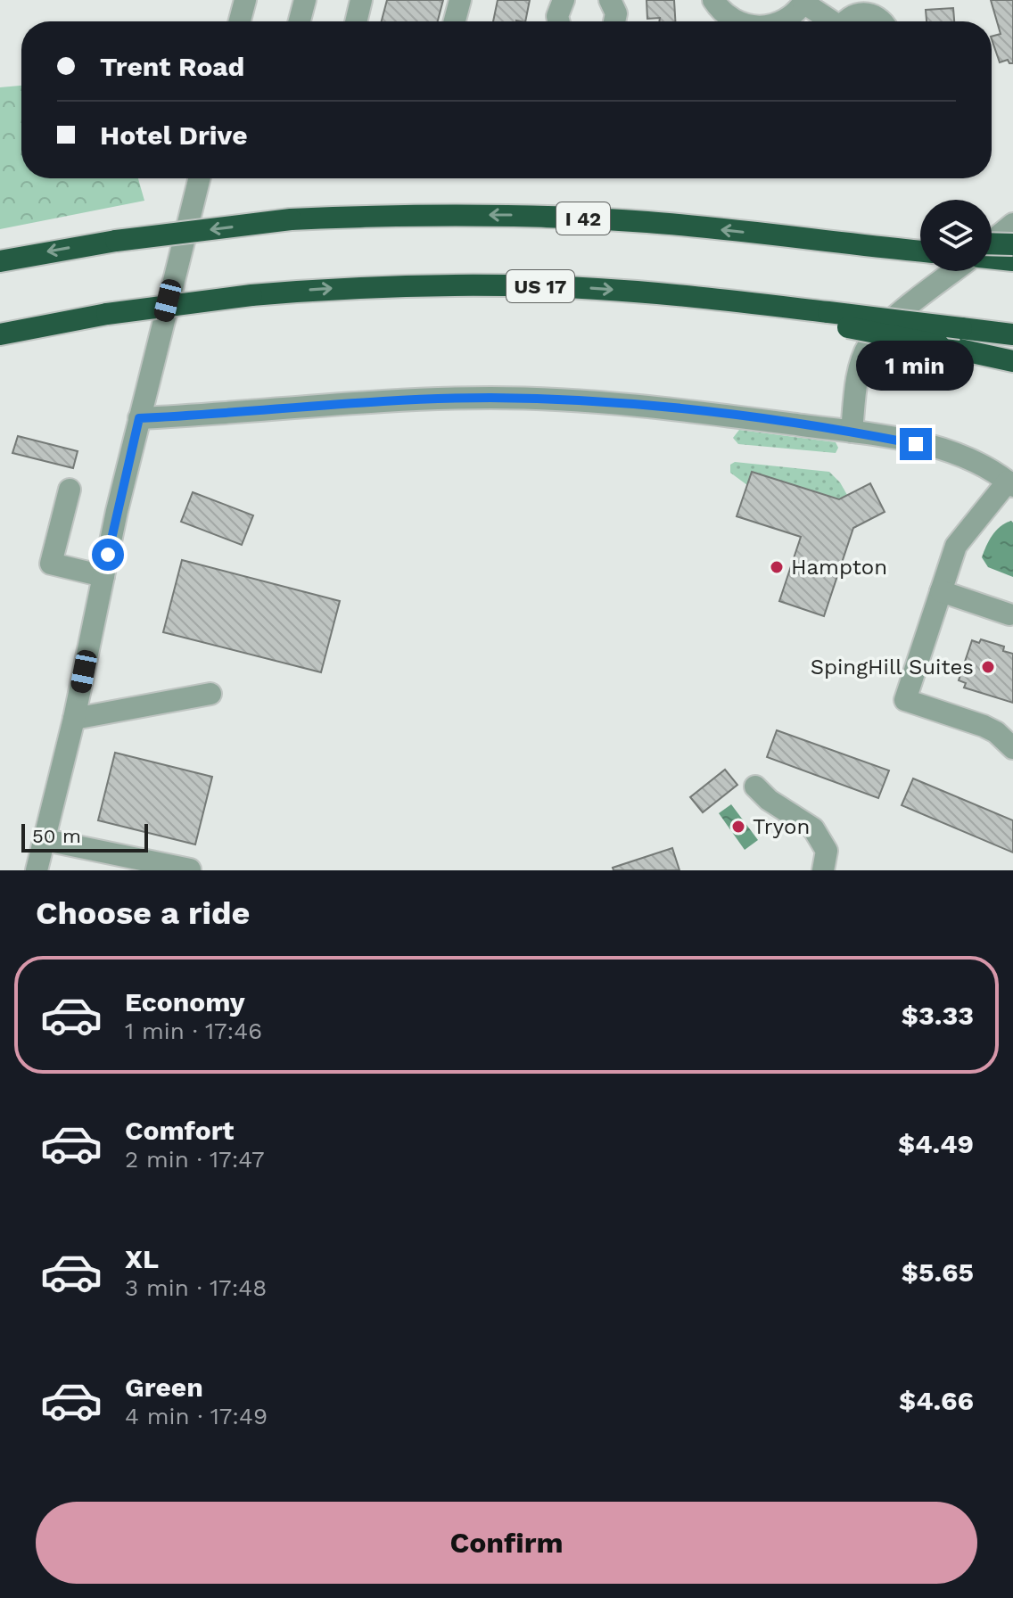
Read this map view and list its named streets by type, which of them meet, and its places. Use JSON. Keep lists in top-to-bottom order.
{
  "streets": {
    "highway": ["I 42", "US 17"]
  },
  "places": ["Hampton", "SpingHill Suites", "Tryon"],
  "scale_bar": "50 m",
  "page": {
    "banner": ["Trent Road", "Hotel Drive"],
    "bubble": "1 min",
    "scale": "50 m",
    "heading": "Choose a ride",
    "list": [
      {
        "name": "Economy",
        "note": "1 min · 17:46",
        "value": "$3.33"
      },
      {
        "name": "Comfort",
        "note": "2 min · 17:47",
        "value": "$4.49"
      },
      {
        "name": "XL",
        "note": "3 min · 17:48",
        "value": "$5.65"
      },
      {
        "name": "Green",
        "note": "4 min · 17:49",
        "value": "$4.66"
      }
    ],
    "buttons": "Confirm"
  }
}
